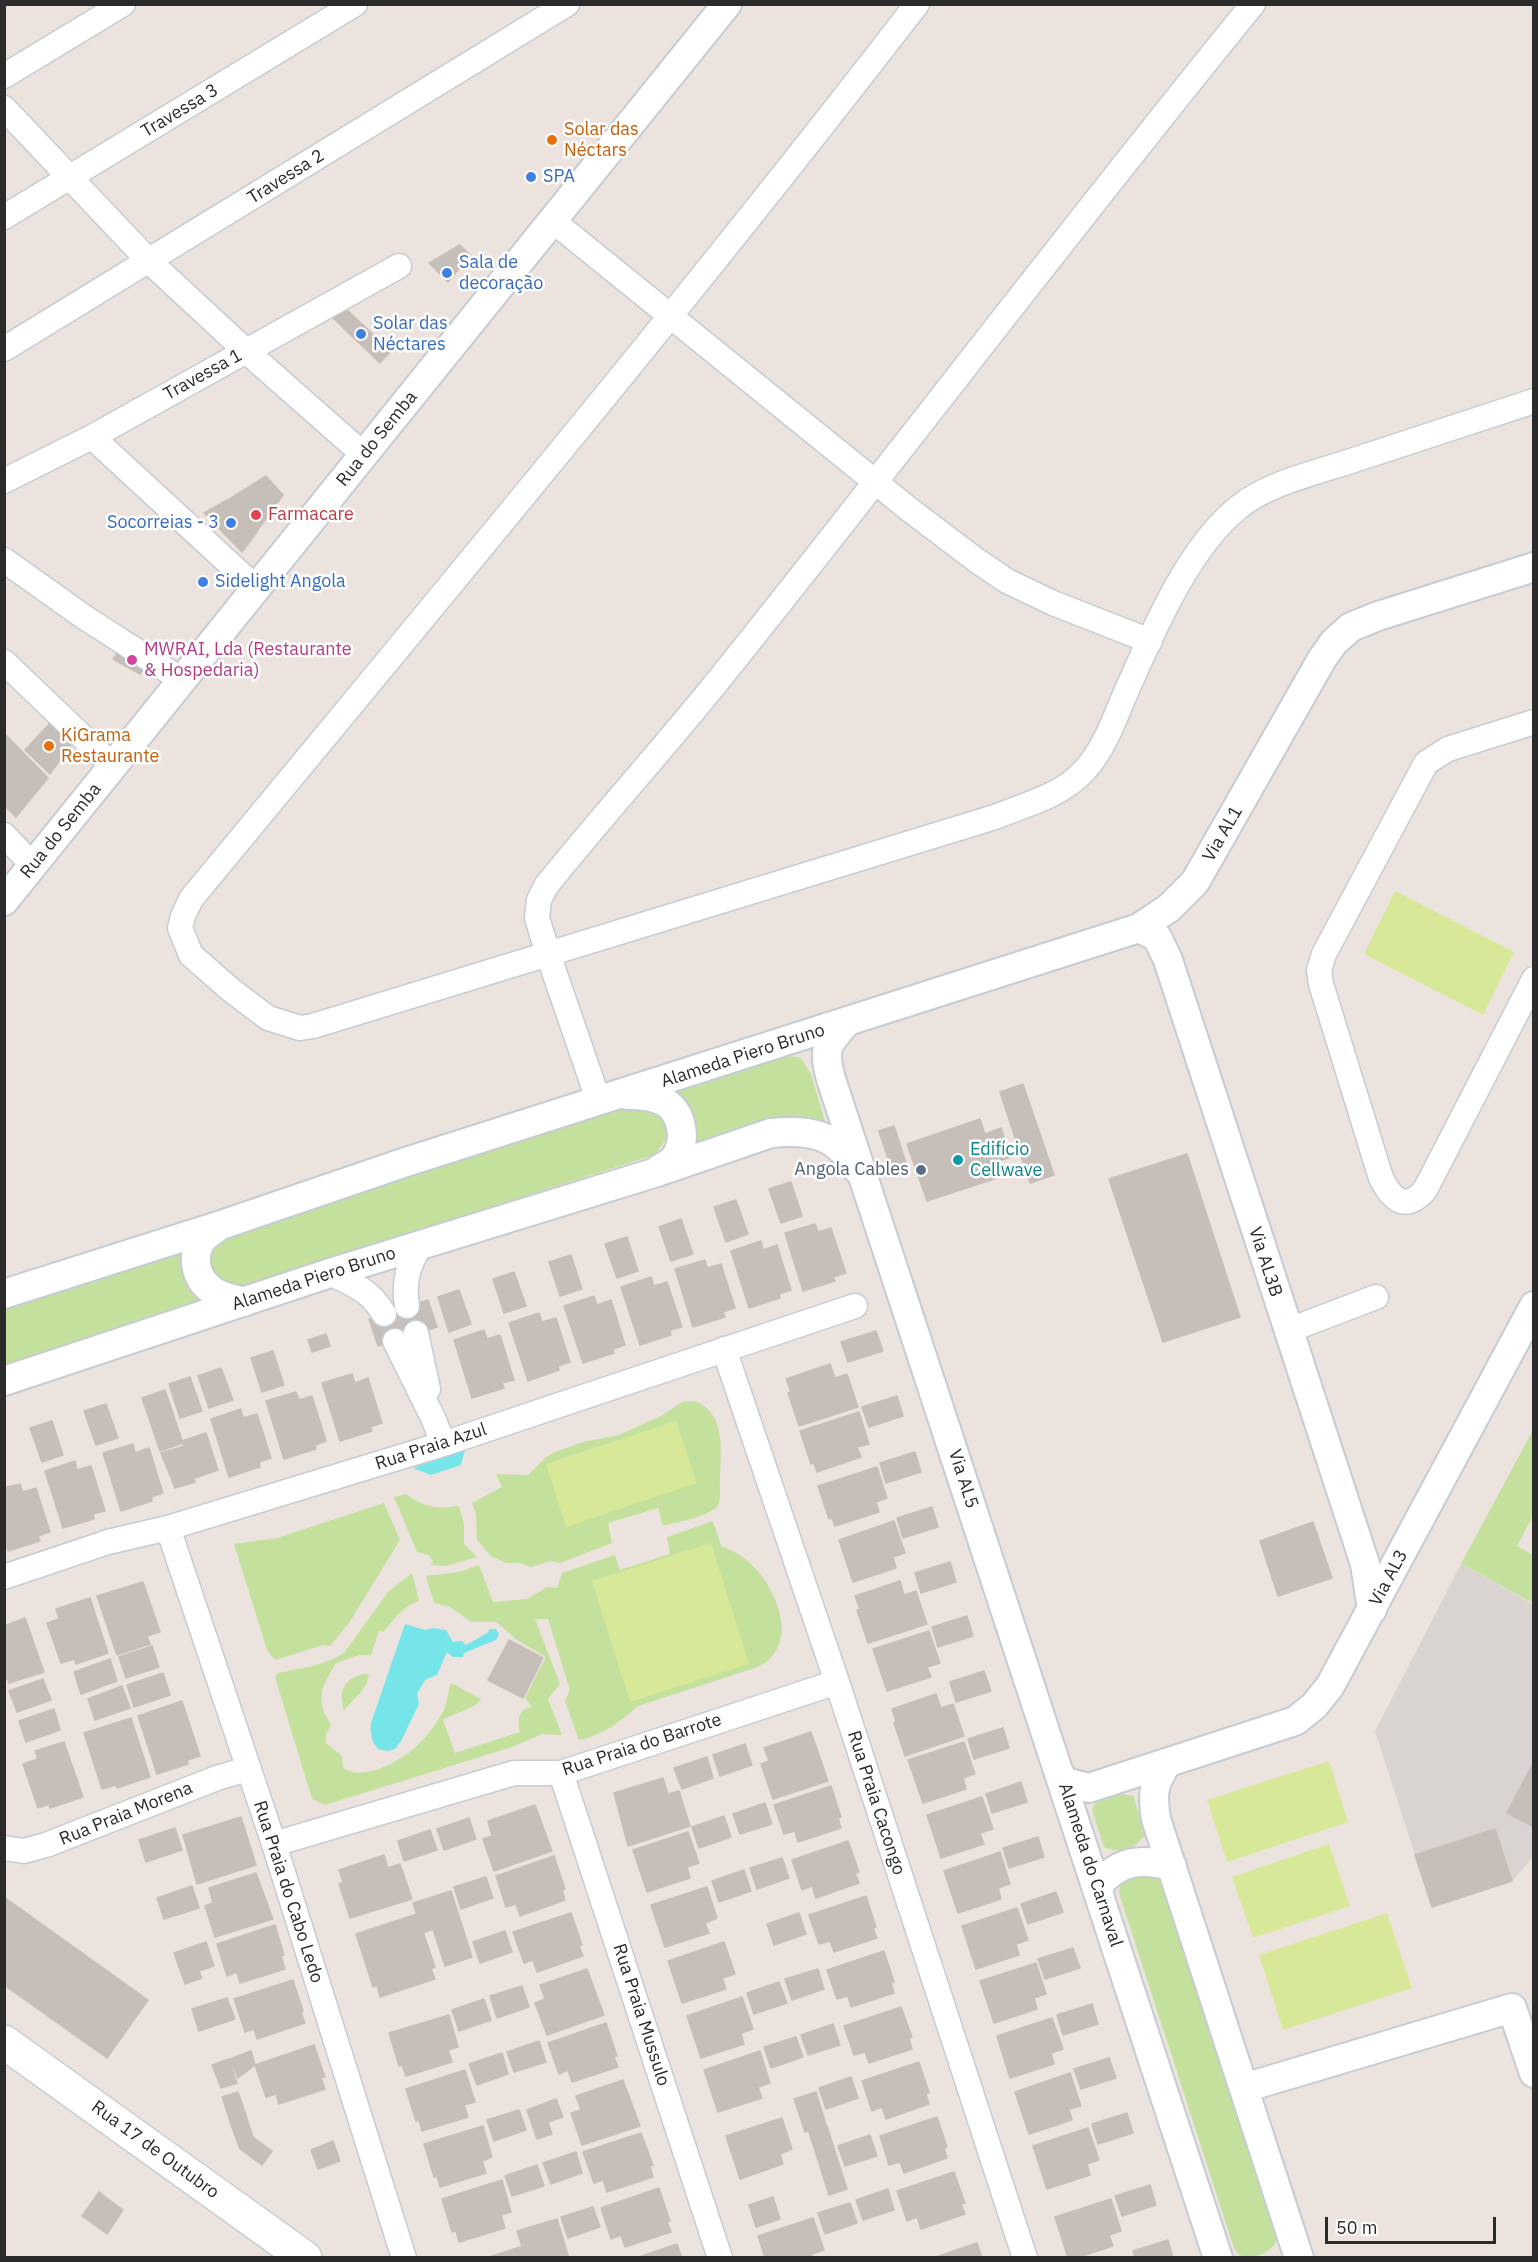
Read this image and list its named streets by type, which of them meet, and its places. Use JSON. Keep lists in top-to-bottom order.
{
  "streets": {
    "main road": ["Rua 17 de Outubro"],
    "street": [
      "Travessa 3",
      "Travessa 2",
      "Travessa 1",
      "Rua do Semba",
      "Via AL1",
      "Alameda Piero Bruno",
      "Via AL3B",
      "Rua Praia Azul",
      "Via AL5",
      "Via AL3",
      "Rua Praia do Barrote",
      "Rua Praia Cacongo",
      "Rua Praia Morena",
      "Alameda do Carnaval",
      "Rua Praia do Cabo Ledo",
      "Rua Praia Mussulo"
    ]
  },
  "crossings": [
    ["Via AL1", "Alameda Piero Bruno"],
    ["Via AL1", "Via AL3B"],
    ["Alameda Piero Bruno", "Via AL5"],
    ["Via AL3B", "Via AL3"],
    ["Rua Praia Azul", "Rua Praia Cacongo"],
    ["Rua Praia Azul", "Rua Praia do Cabo Ledo"],
    ["Via AL5", "Alameda do Carnaval"],
    ["Via AL3", "Alameda do Carnaval"],
    ["Rua Praia do Barrote", "Rua Praia Cacongo"],
    ["Rua Praia do Barrote", "Rua Praia do Cabo Ledo"],
    ["Rua Praia do Barrote", "Rua Praia Mussulo"],
    ["Rua Praia Morena", "Rua Praia do Cabo Ledo"]
  ],
  "places": [
    "Solar das Néctars",
    "SPA",
    "Sala de decoração",
    "Solar das Néctares",
    "Farmacare",
    "Socorreias - 3",
    "Sidelight Angola",
    "MWRAI, Lda (Restaurante & Hospedaria)",
    "KiGrama Restaurante",
    "Edifício Cellwave",
    "Angola Cables"
  ],
  "scale_bar": "50 m"
}
